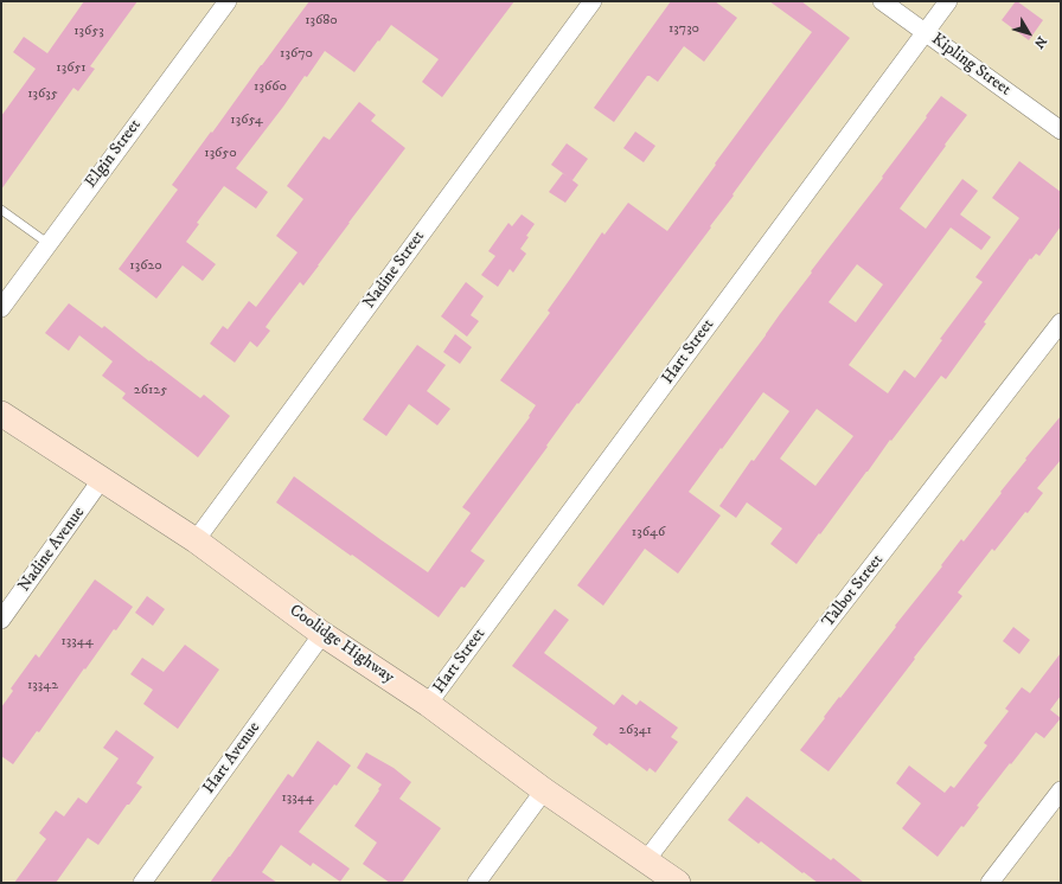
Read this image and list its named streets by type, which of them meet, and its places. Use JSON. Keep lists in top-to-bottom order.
{
  "streets": {
    "main road": ["Coolidge Highway"],
    "street": [
      "Kipling Street",
      "Elgin Street",
      "Nadine Street",
      "Hart Street",
      "Nadine Avenue",
      "Talbot Street",
      "Hart Avenue"
    ]
  },
  "crossings": [
    ["Kipling Street", "Hart Street"],
    ["Nadine Street", "Coolidge Highway"],
    ["Hart Street", "Coolidge Highway"],
    ["Nadine Avenue", "Coolidge Highway"],
    ["Talbot Street", "Coolidge Highway"],
    ["Coolidge Highway", "Hart Avenue"]
  ],
  "house_numbers": [
    "13680",
    "13730",
    "13653",
    "13670",
    "13651",
    "13660",
    "13635",
    "13654",
    "13650",
    "13620",
    "26125",
    "13646",
    "13344",
    "13342",
    "26341",
    "13344"
  ],
  "north": "bottom right"
}
